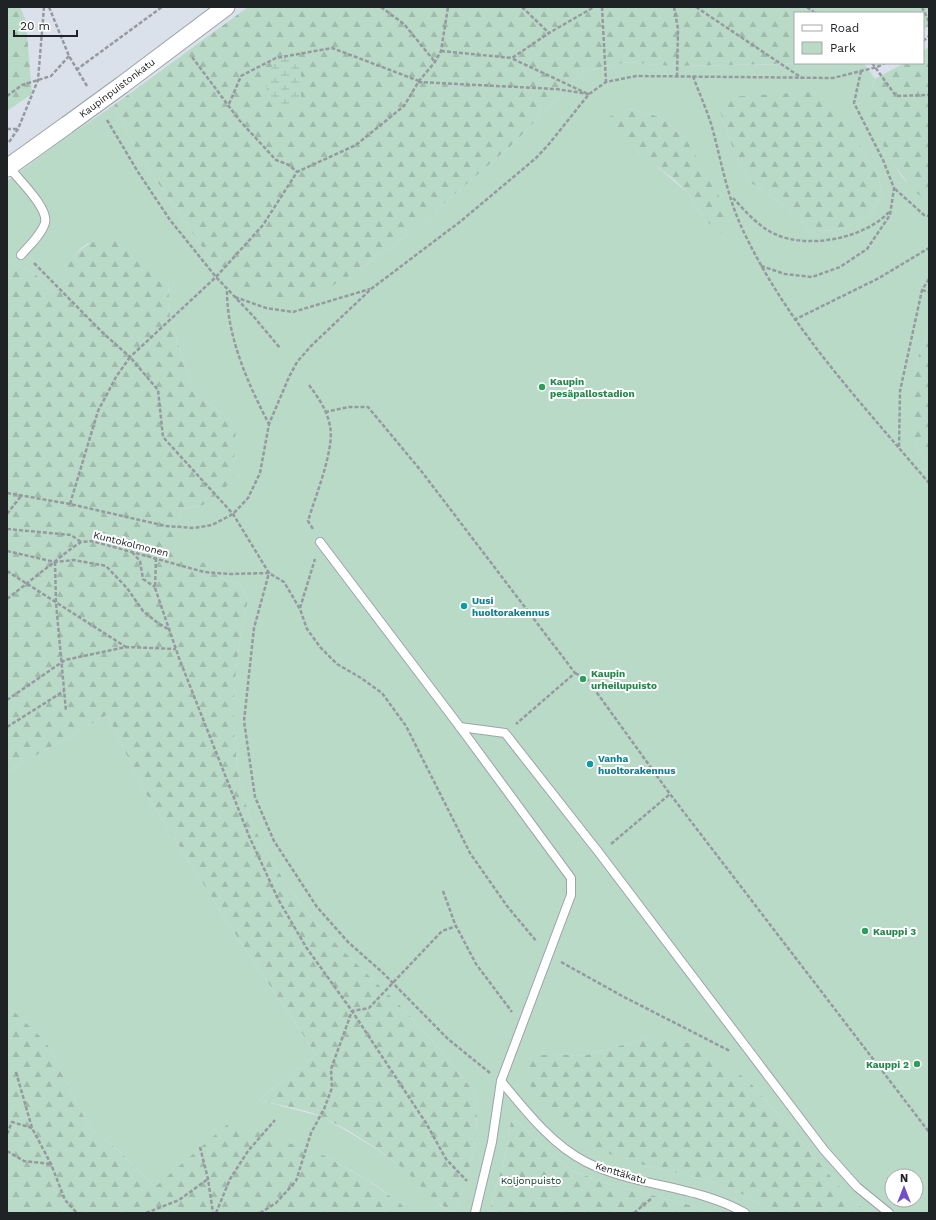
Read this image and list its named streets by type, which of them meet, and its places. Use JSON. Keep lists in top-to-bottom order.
{
  "streets": {
    "street": ["Kaupinpuistonkatu"],
    "lane": ["Kenttäkatu"],
    "path": ["Kuntokolmonen"]
  },
  "parks": ["Koljonpuisto"],
  "places": [
    "Kaupin pesäpallostadion",
    "Uusi huoltorakennus",
    "Kaupin urheilupuisto",
    "Vanha huoltorakennus",
    "Kauppi 3",
    "Kauppi 2"
  ],
  "legend": ["Road", "Park"],
  "scale_bar": "20 m",
  "north": "top"
}
